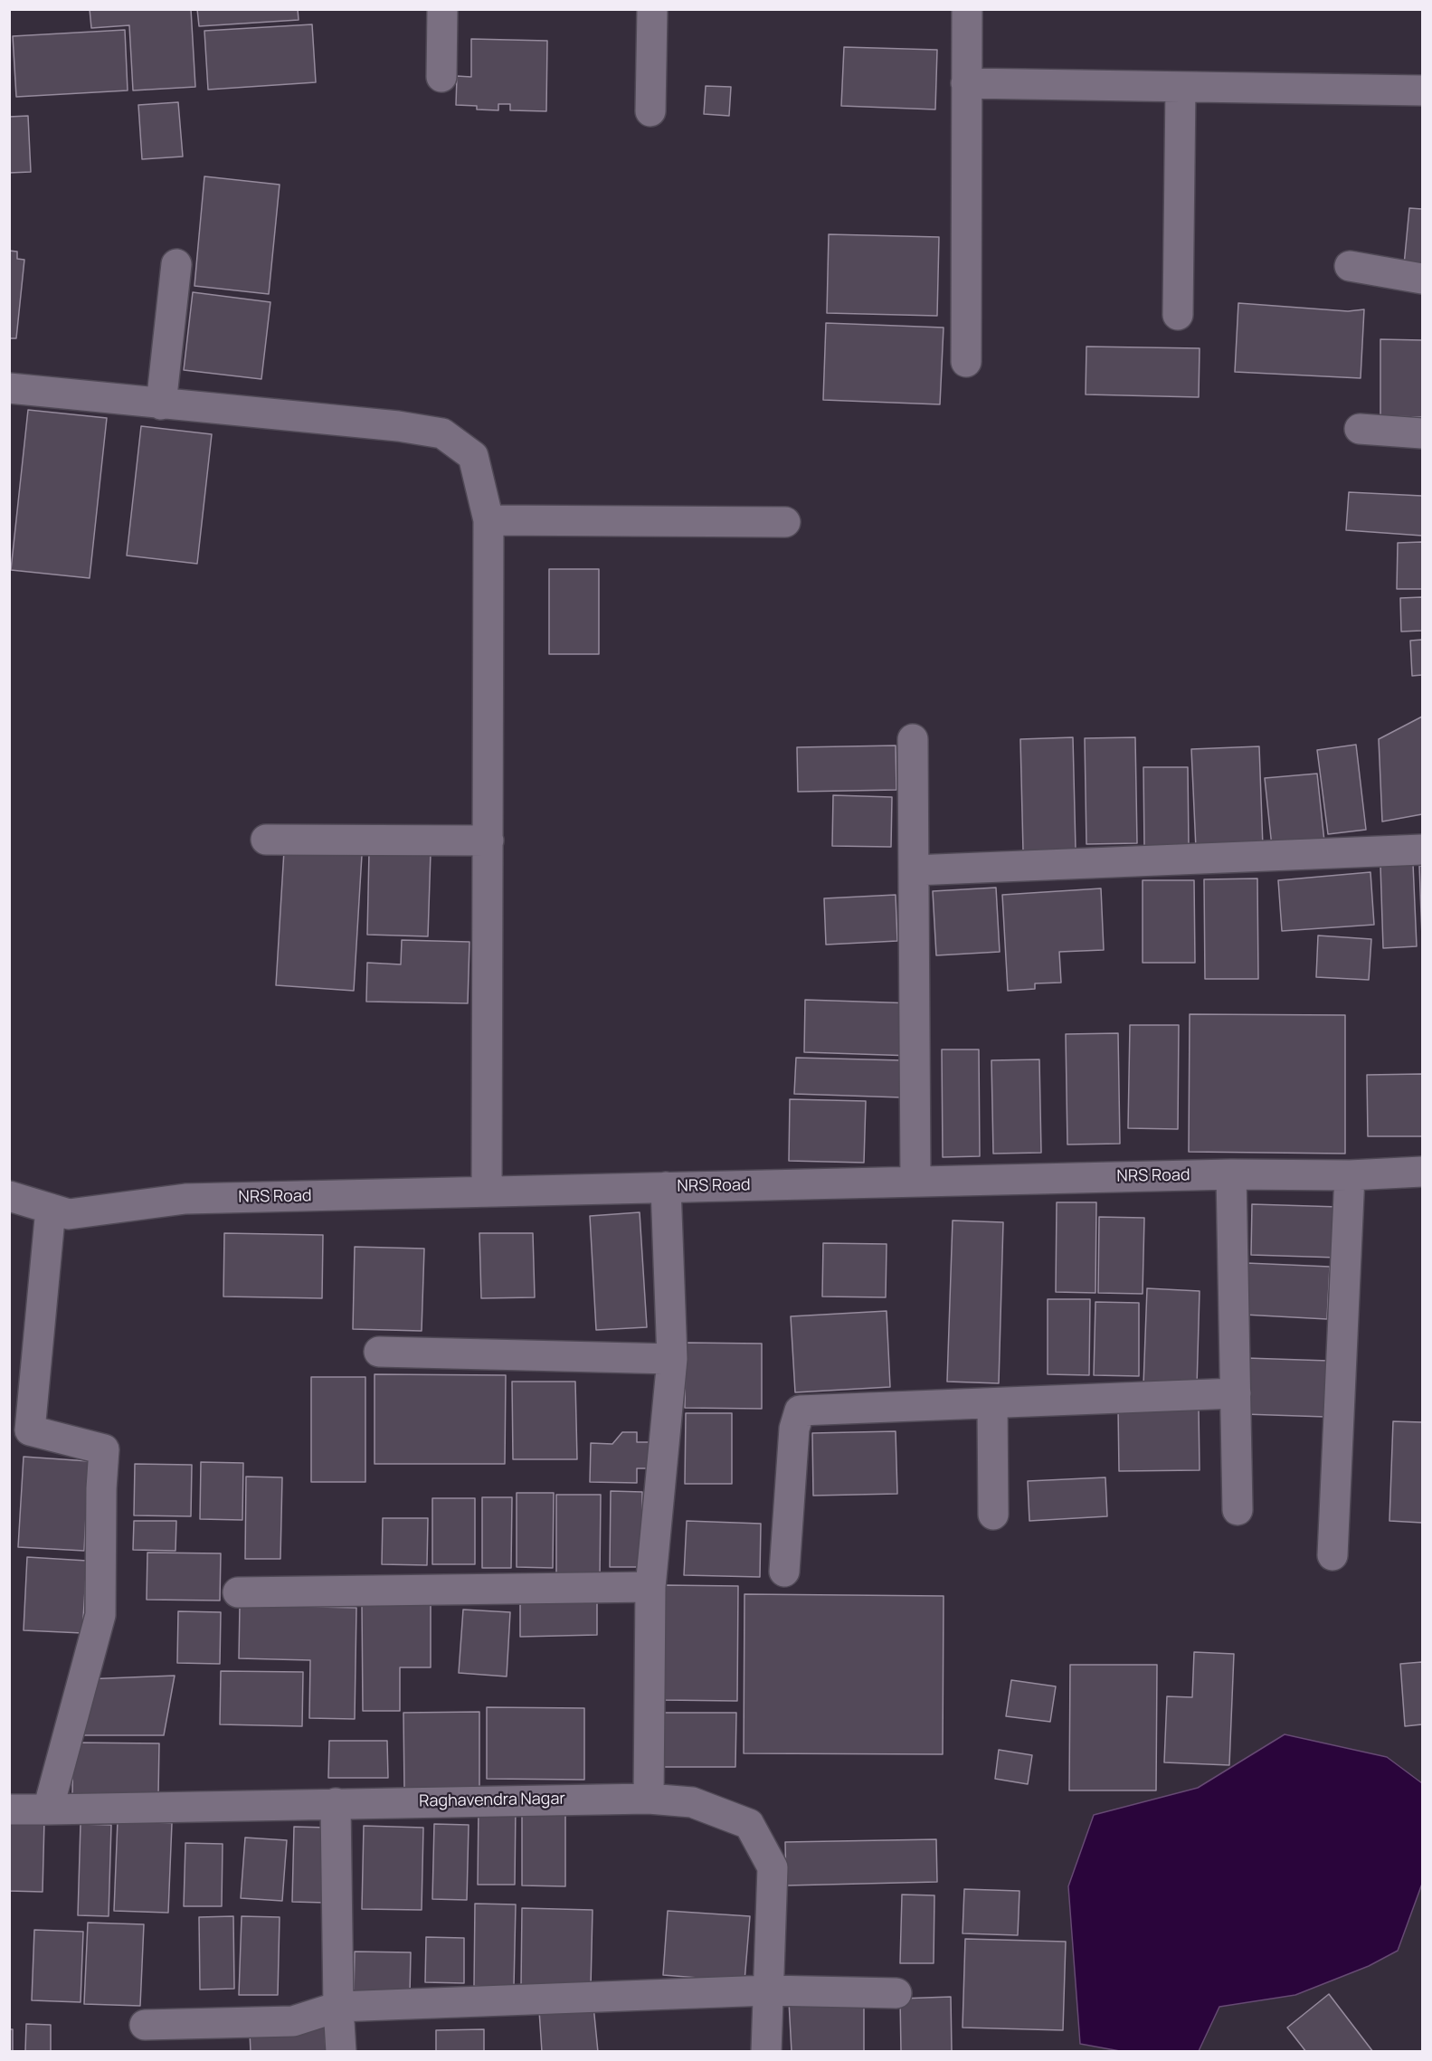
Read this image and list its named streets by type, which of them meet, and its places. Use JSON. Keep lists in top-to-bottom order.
{
  "streets": {
    "street": ["NRS Road", "Raghavendra Nagar"]
  }
}
